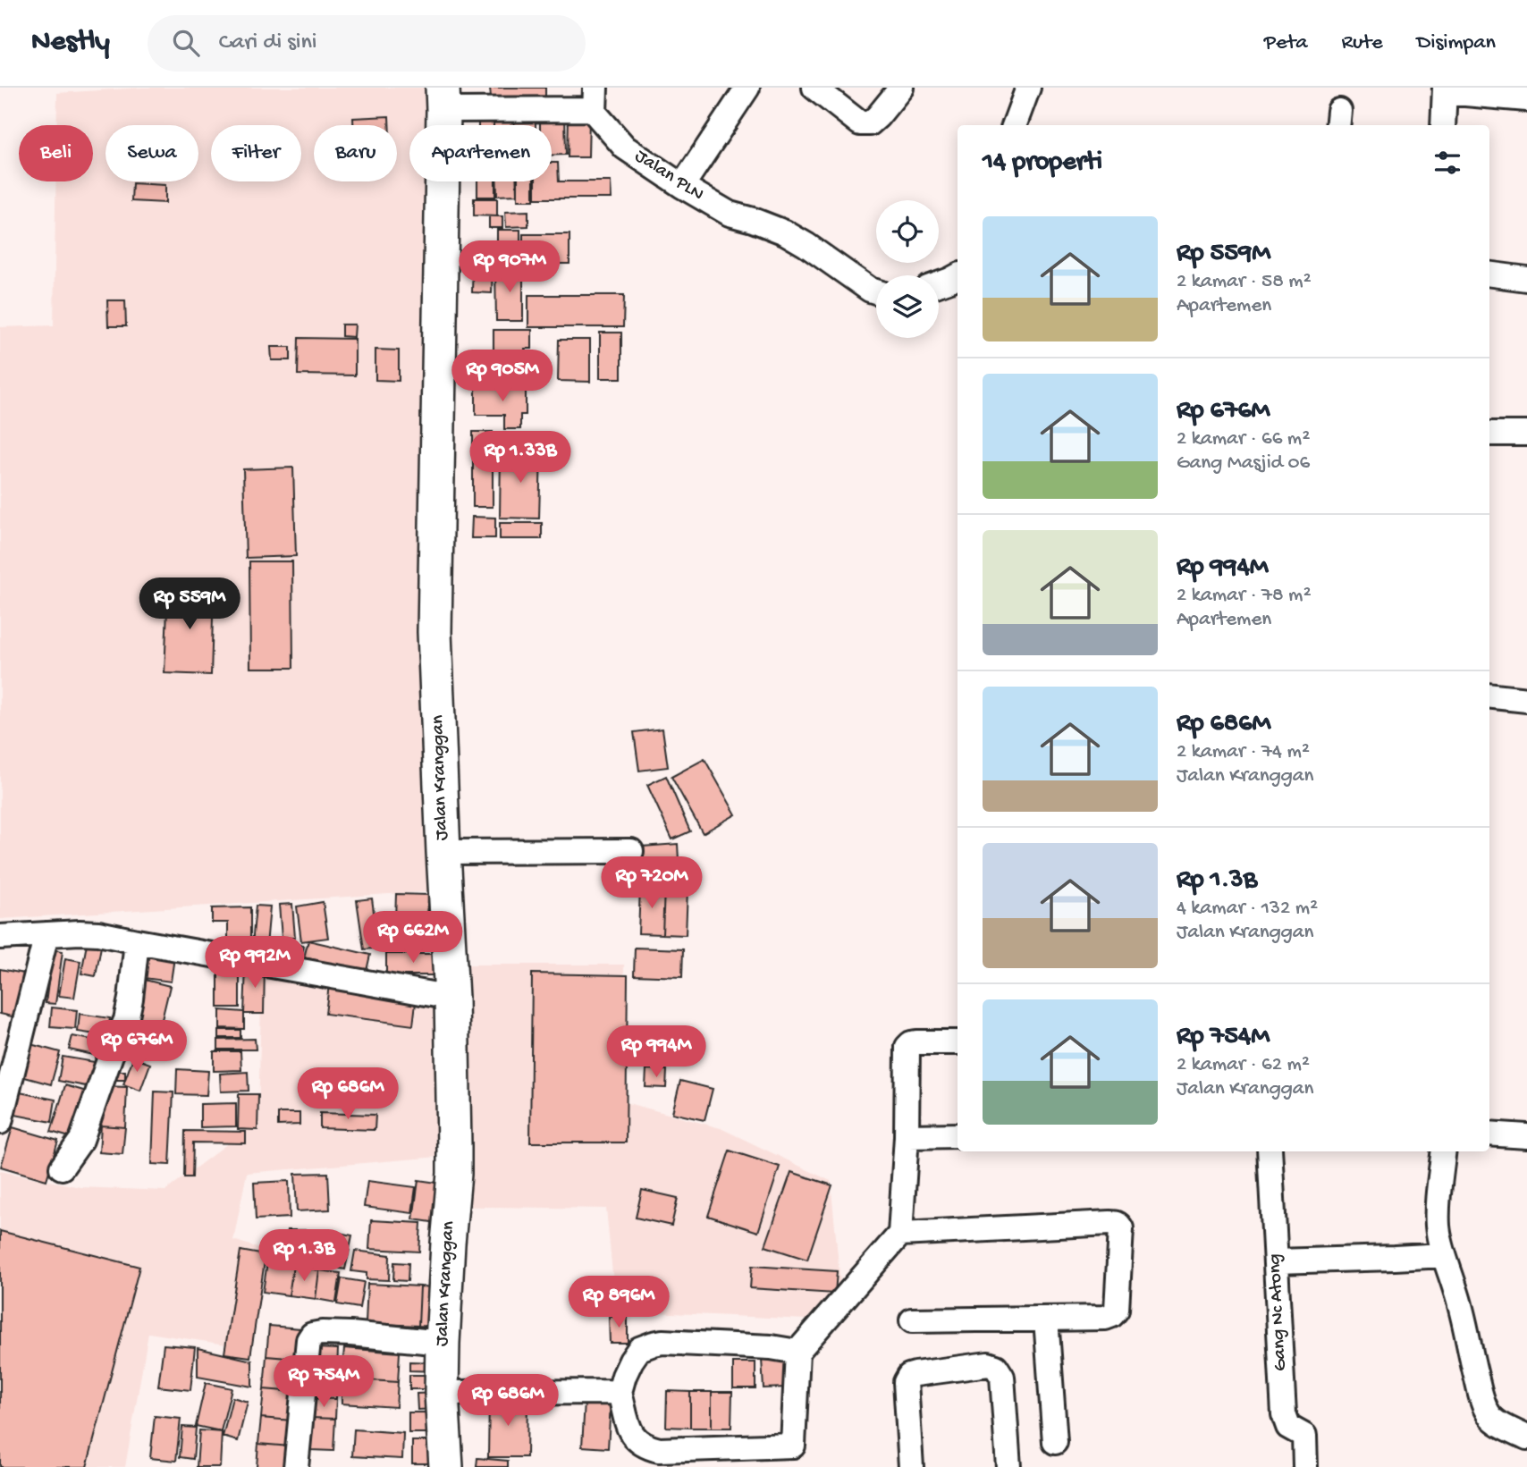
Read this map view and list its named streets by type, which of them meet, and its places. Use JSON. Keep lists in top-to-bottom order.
{
  "streets": {
    "main road": ["Jalan Kranggan"],
    "street": ["Jalan PLN", "Gang Nc Atong"]
  },
  "page": {
    "header": "Nestly",
    "search": "Cari di sini",
    "nav": ["Peta", "Rute", "Disimpan"],
    "chip": [
      "Beli",
      "Sewa",
      "Filter",
      "Baru",
      "Apartemen"
    ],
    "heading": "14 properti",
    "list": [
      {
        "name": "Rp 559M",
        "note": "2 kamar · 58 m² · Apartemen"
      },
      {
        "name": "Rp 676M",
        "note": "2 kamar · 66 m² · Gang Masjid 06"
      },
      {
        "name": "Rp 994M",
        "note": "2 kamar · 78 m² · Apartemen"
      },
      {
        "name": "Rp 686M",
        "note": "2 kamar · 74 m² · Jalan Kranggan"
      },
      {
        "name": "Rp 1.3B",
        "note": "4 kamar · 132 m² · Jalan Kranggan"
      },
      {
        "name": "Rp 754M",
        "note": "2 kamar · 62 m² · Jalan Kranggan"
      }
    ],
    "price": [
      "Rp 907M",
      "Rp 905M",
      "Rp 1.33B",
      "Rp 559M",
      "Rp 720M",
      "Rp 662M",
      "Rp 992M",
      "Rp 676M",
      "Rp 994M",
      "Rp 686M",
      "Rp 1.3B",
      "Rp 896M",
      "Rp 754M",
      "Rp 686M"
    ]
  }
}
